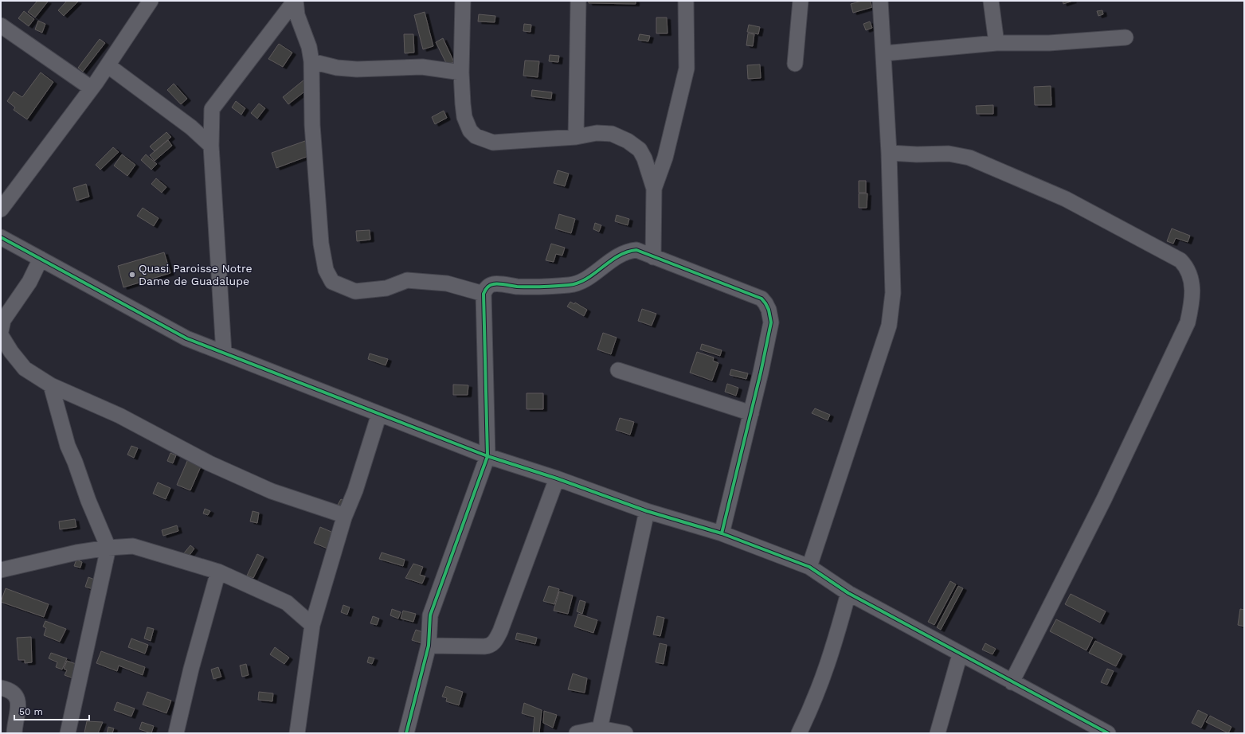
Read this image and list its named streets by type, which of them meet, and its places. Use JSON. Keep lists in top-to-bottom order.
{
  "places": ["Quasi Paroisse Notre Dame de Guadalupe"],
  "scale_bar": "50 m"
}
